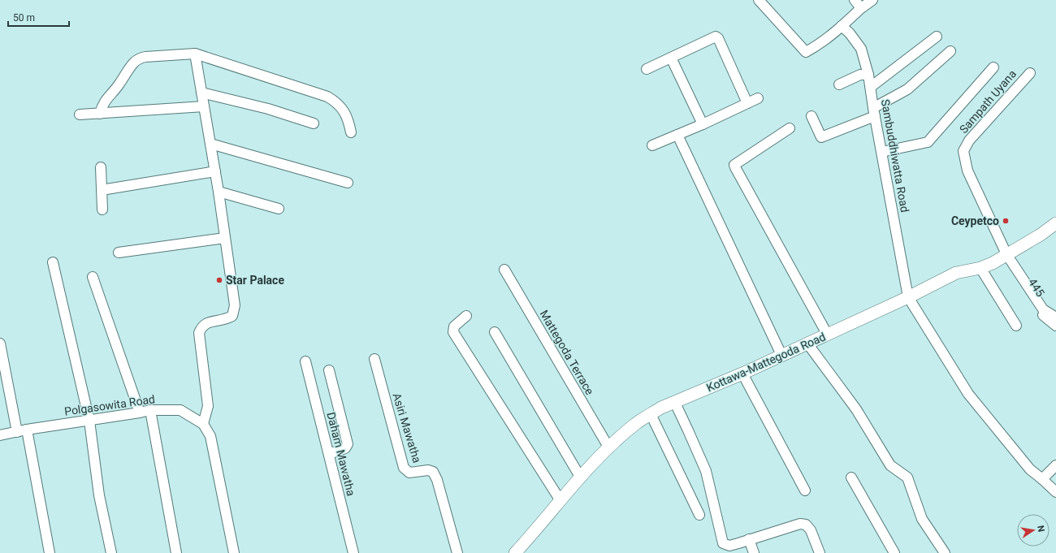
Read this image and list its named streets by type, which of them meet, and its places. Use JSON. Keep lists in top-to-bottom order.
{
  "streets": {
    "main road": ["Kottawa-Mattegoda Road"],
    "street": [
      "Sampath Uyana",
      "Sambuddhiwatta Road",
      "445",
      "Mattegoda Terrace",
      "Polgasowita Road",
      "Asiri Mawatha",
      "Daham Mawatha"
    ]
  },
  "crossings": [
    ["Sampath Uyana", "445"],
    ["Sampath Uyana", "Kottawa-Mattegoda Road"],
    ["Sambuddhiwatta Road", "Kottawa-Mattegoda Road"],
    ["445", "Kottawa-Mattegoda Road"],
    ["Mattegoda Terrace", "Kottawa-Mattegoda Road"]
  ],
  "places": ["Ceypetco", "Star Palace"],
  "scale_bar": "50 m",
  "north": "right"
}
